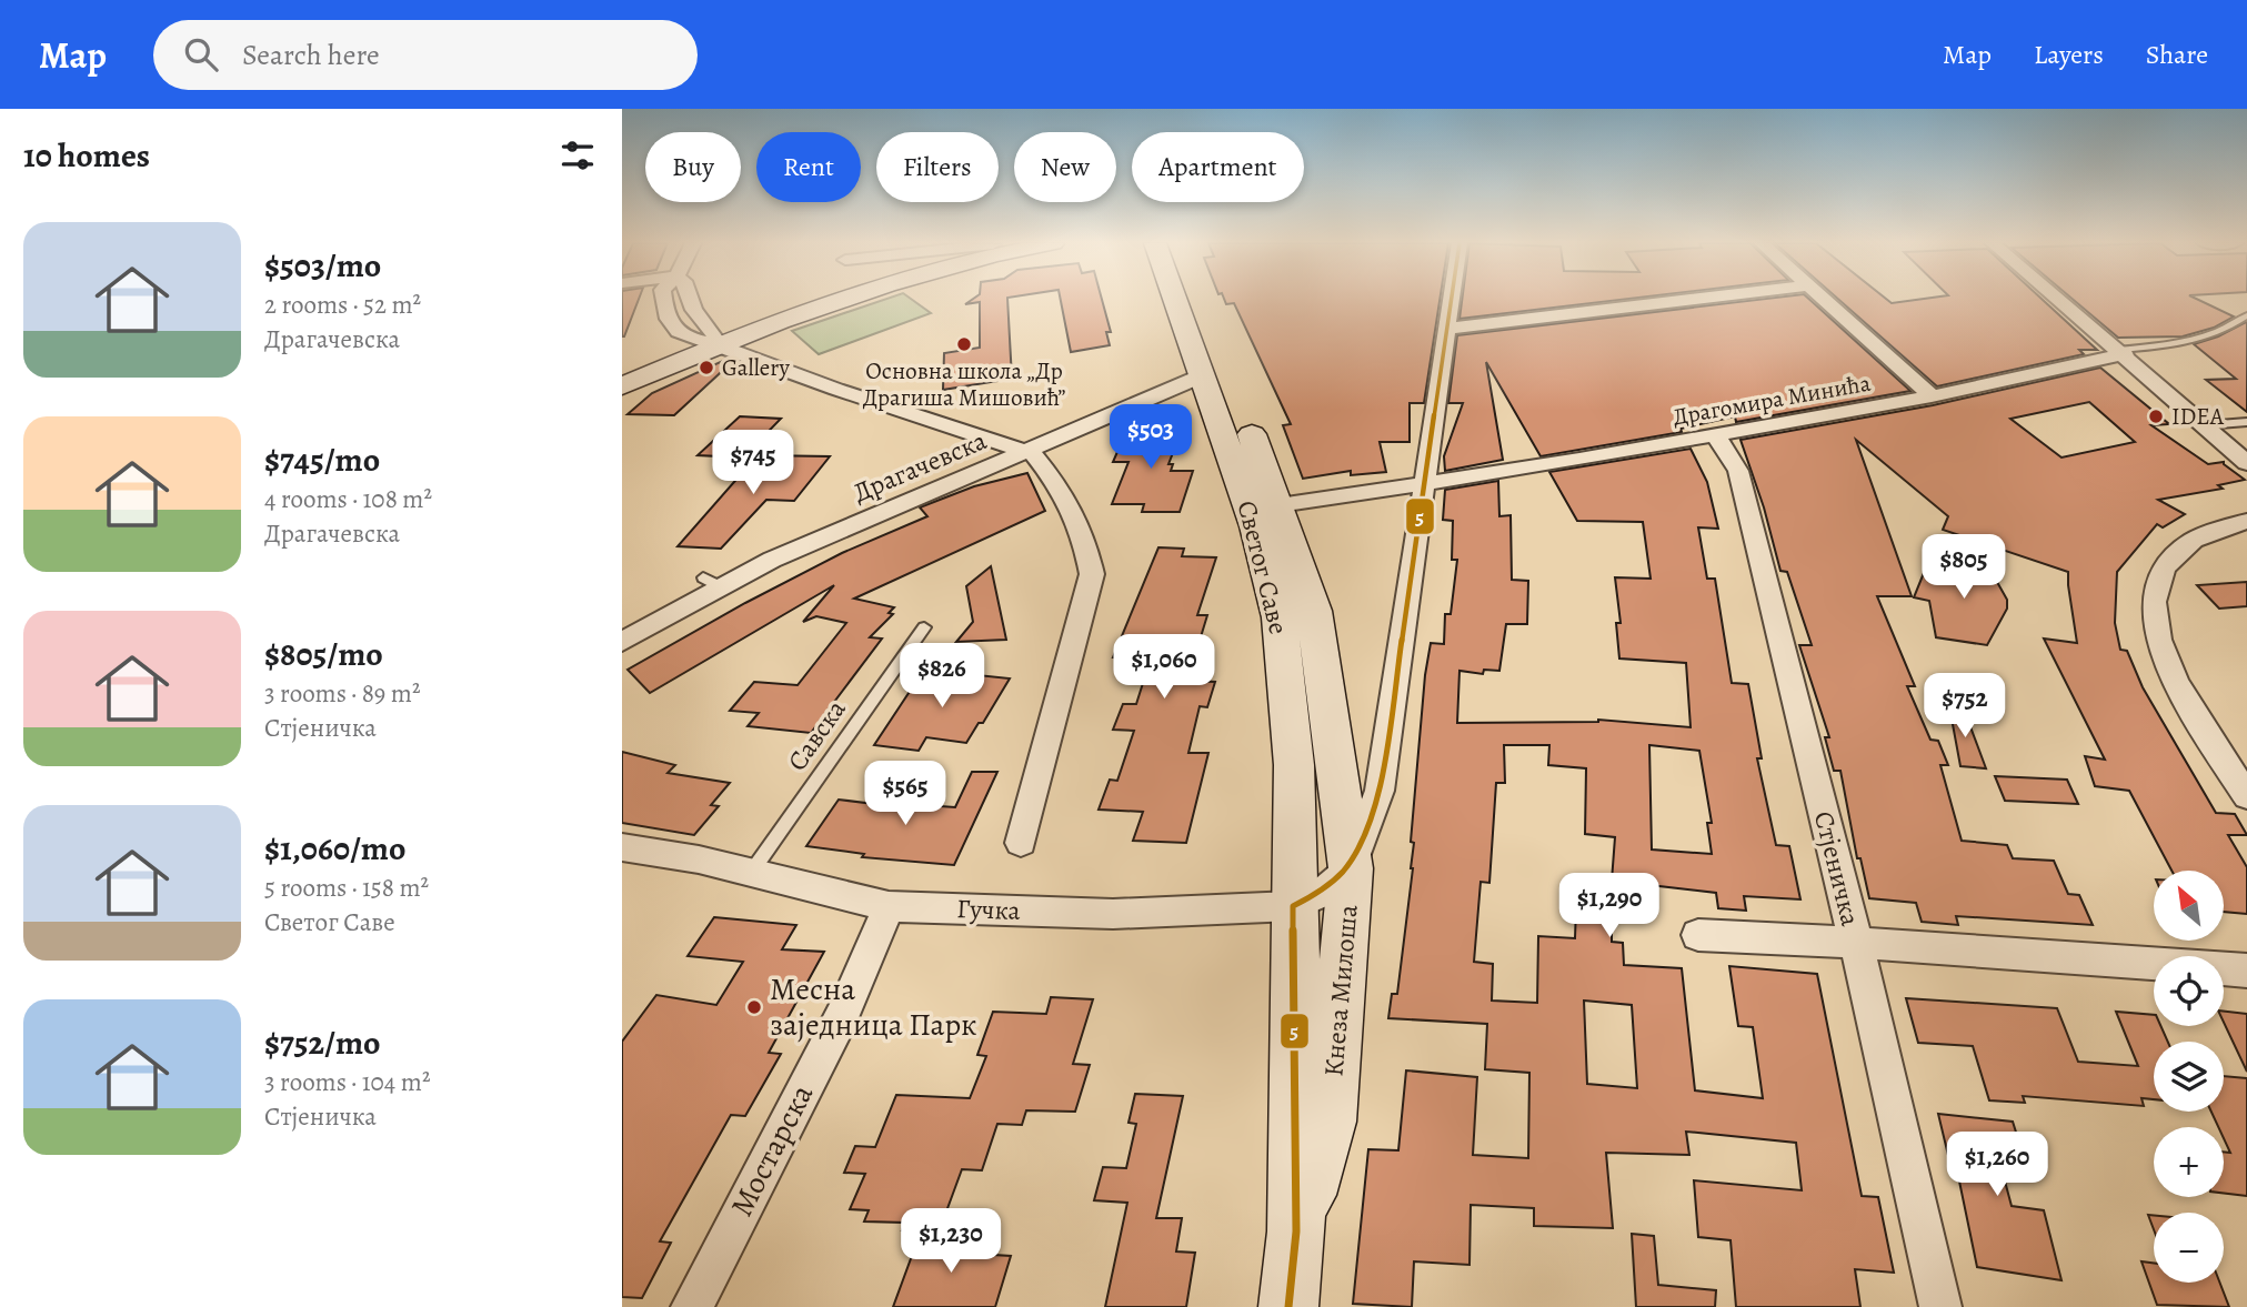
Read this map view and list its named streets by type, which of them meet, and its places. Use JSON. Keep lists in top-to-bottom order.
{
  "streets": {
    "main road": ["Светог Саве", "Кнеза Милоша"],
    "street": [
      "Драгомира Минића",
      "Драгачевска",
      "Стјеничка",
      "Гучка",
      "Мостарска"
    ],
    "lane": ["Савска"]
  },
  "crossings": [
    ["Драгомира Минића", "Светог Саве"],
    ["Драгомира Минића", "Стјеничка"],
    ["Драгомира Минића", "Кнеза Милоша"],
    ["Драгачевска", "Светог Саве"],
    ["Светог Саве", "Гучка"],
    ["Светог Саве", "Кнеза Милоша"],
    ["Савска", "Гучка"],
    ["Гучка", "Кнеза Милоша"],
    ["Гучка", "Мостарска"]
  ],
  "places": [
    "Основна школа „Др Драгиша Мишовић”",
    "Gallery",
    "IDEA",
    "Месна заједница Парк"
  ],
  "lines": ["transit line 5"],
  "north": "top left",
  "page": {
    "header": "Map",
    "search": "Search here",
    "nav": ["Map", "Layers", "Share"],
    "heading": "10 homes",
    "chip": [
      "Buy",
      "Rent",
      "Filters",
      "New",
      "Apartment"
    ],
    "list": [
      {
        "name": "$503/mo",
        "note": "2 rooms · 52 m² · Драгачевска"
      },
      {
        "name": "$745/mo",
        "note": "4 rooms · 108 m² · Драгачевска"
      },
      {
        "name": "$805/mo",
        "note": "3 rooms · 89 m² · Стјеничка"
      },
      {
        "name": "$1,060/mo",
        "note": "5 rooms · 158 m² · Светог Саве"
      },
      {
        "name": "$752/mo",
        "note": "3 rooms · 104 m² · Стјеничка"
      }
    ],
    "price": [
      "$503",
      "$745",
      "$805",
      "$1,060",
      "$826",
      "$752",
      "$565",
      "$1,290",
      "$1,260",
      "$1,230"
    ],
    "map_buttons": ["+", "−"]
  }
}
